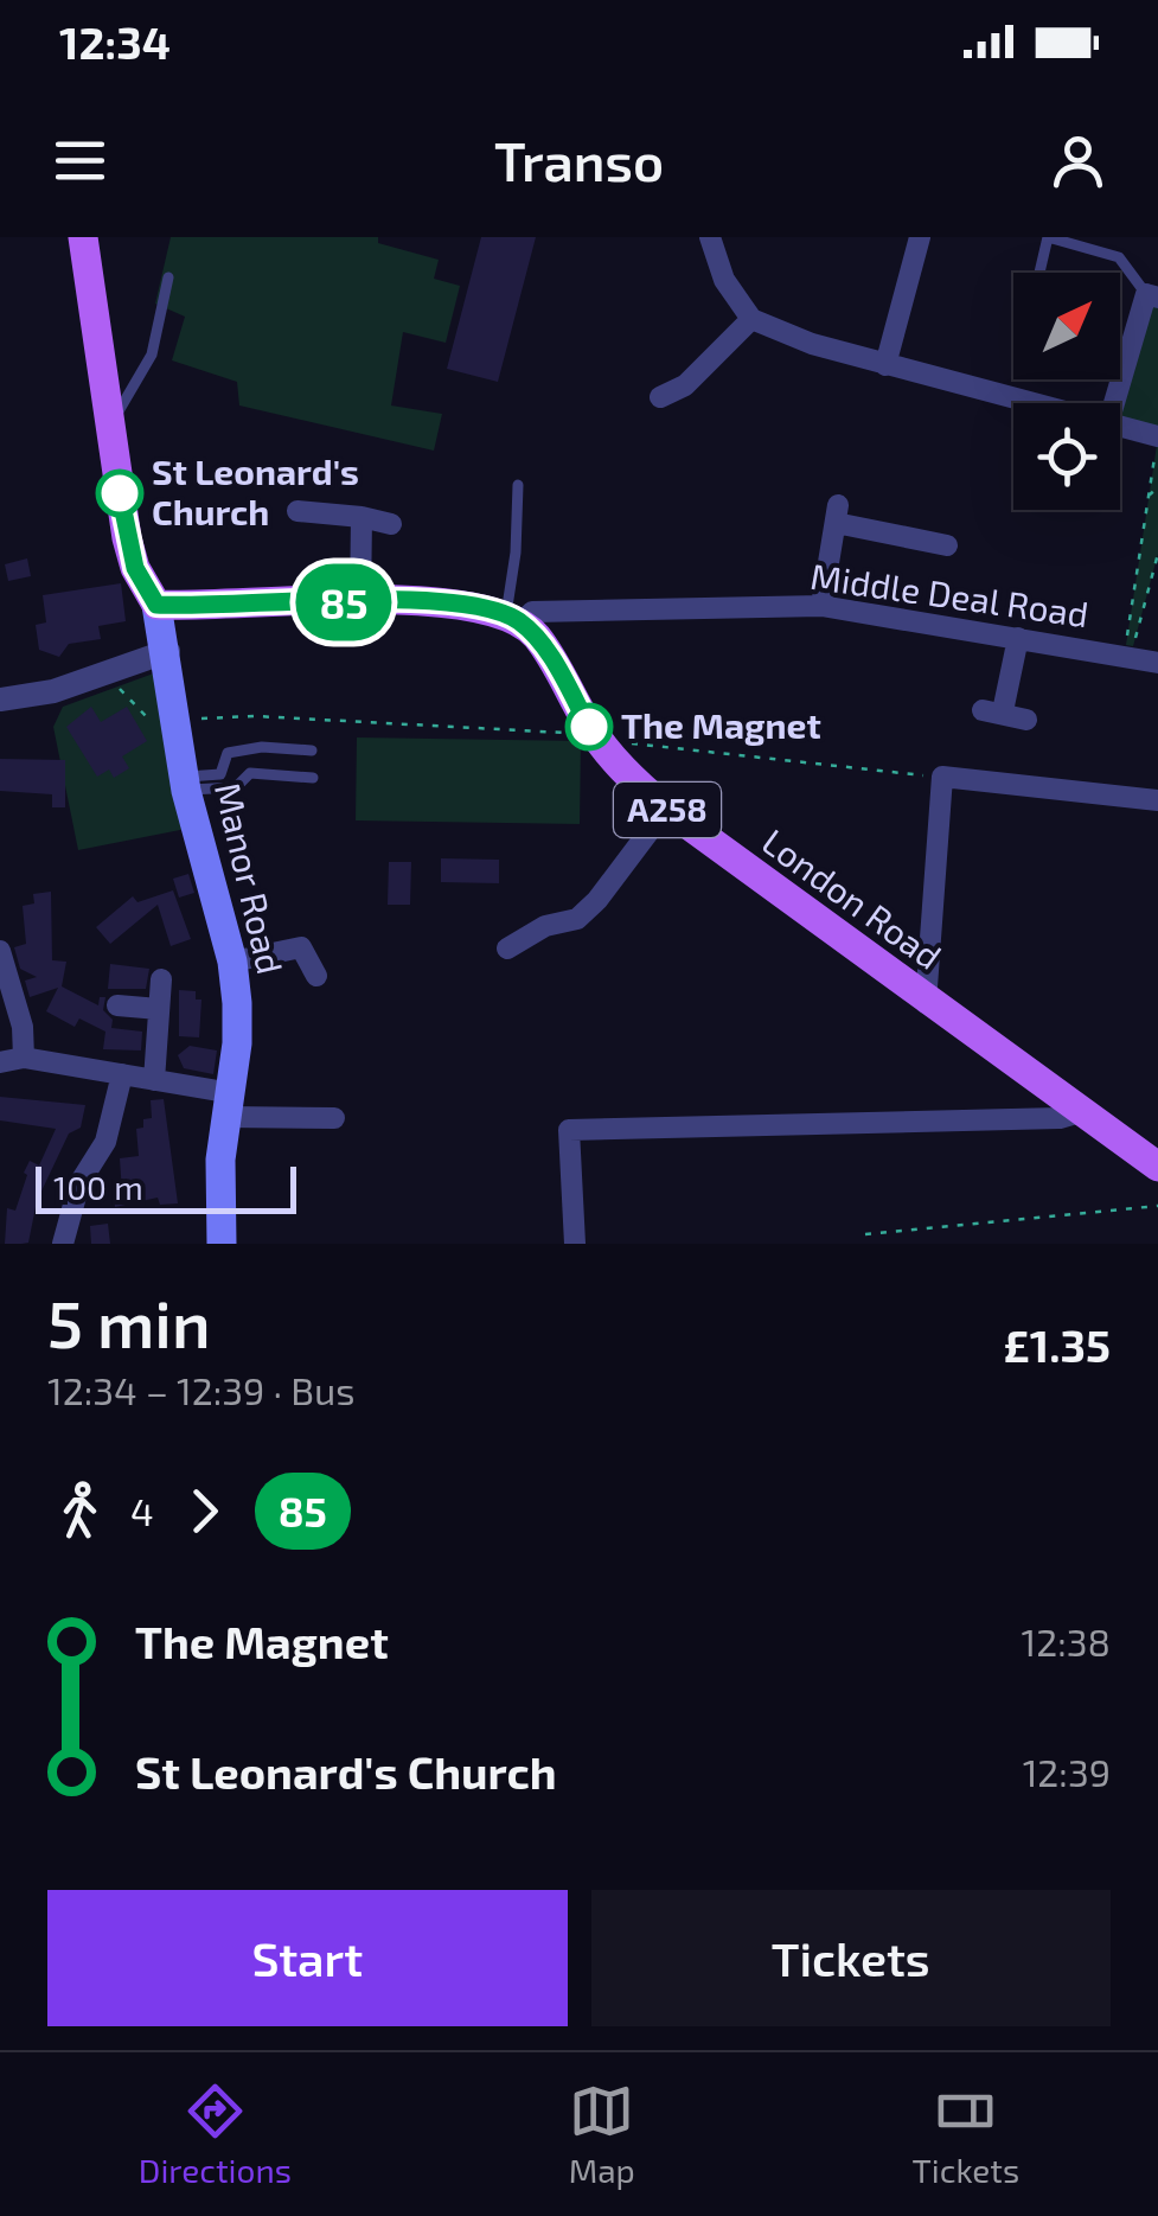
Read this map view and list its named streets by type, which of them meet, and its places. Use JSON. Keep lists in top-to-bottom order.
{
  "streets": {
    "main road": ["A258", "Manor Road", "London Road"],
    "street": ["Middle Deal Road"]
  },
  "crossings": [
    ["Middle Deal Road", "London Road"]
  ],
  "places": ["St Leonard's Church", "The Magnet"],
  "lines": ["bus line 85"],
  "scale_bar": "100 m",
  "north": "top right",
  "page": {
    "status": "12:34",
    "header": "Transo",
    "on_map": "85",
    "scale": "100 m",
    "heading": ["5 min", "12:34 – 12:39 · Bus", "£1.35"],
    "legs": ["4", "85"],
    "list": [
      {
        "name": "The Magnet",
        "value": "12:38"
      },
      {
        "name": "St Leonard's Church",
        "value": "12:39"
      }
    ],
    "buttons": ["Start", "Tickets"],
    "tabs": ["Directions", "Map", "Tickets"]
  }
}
